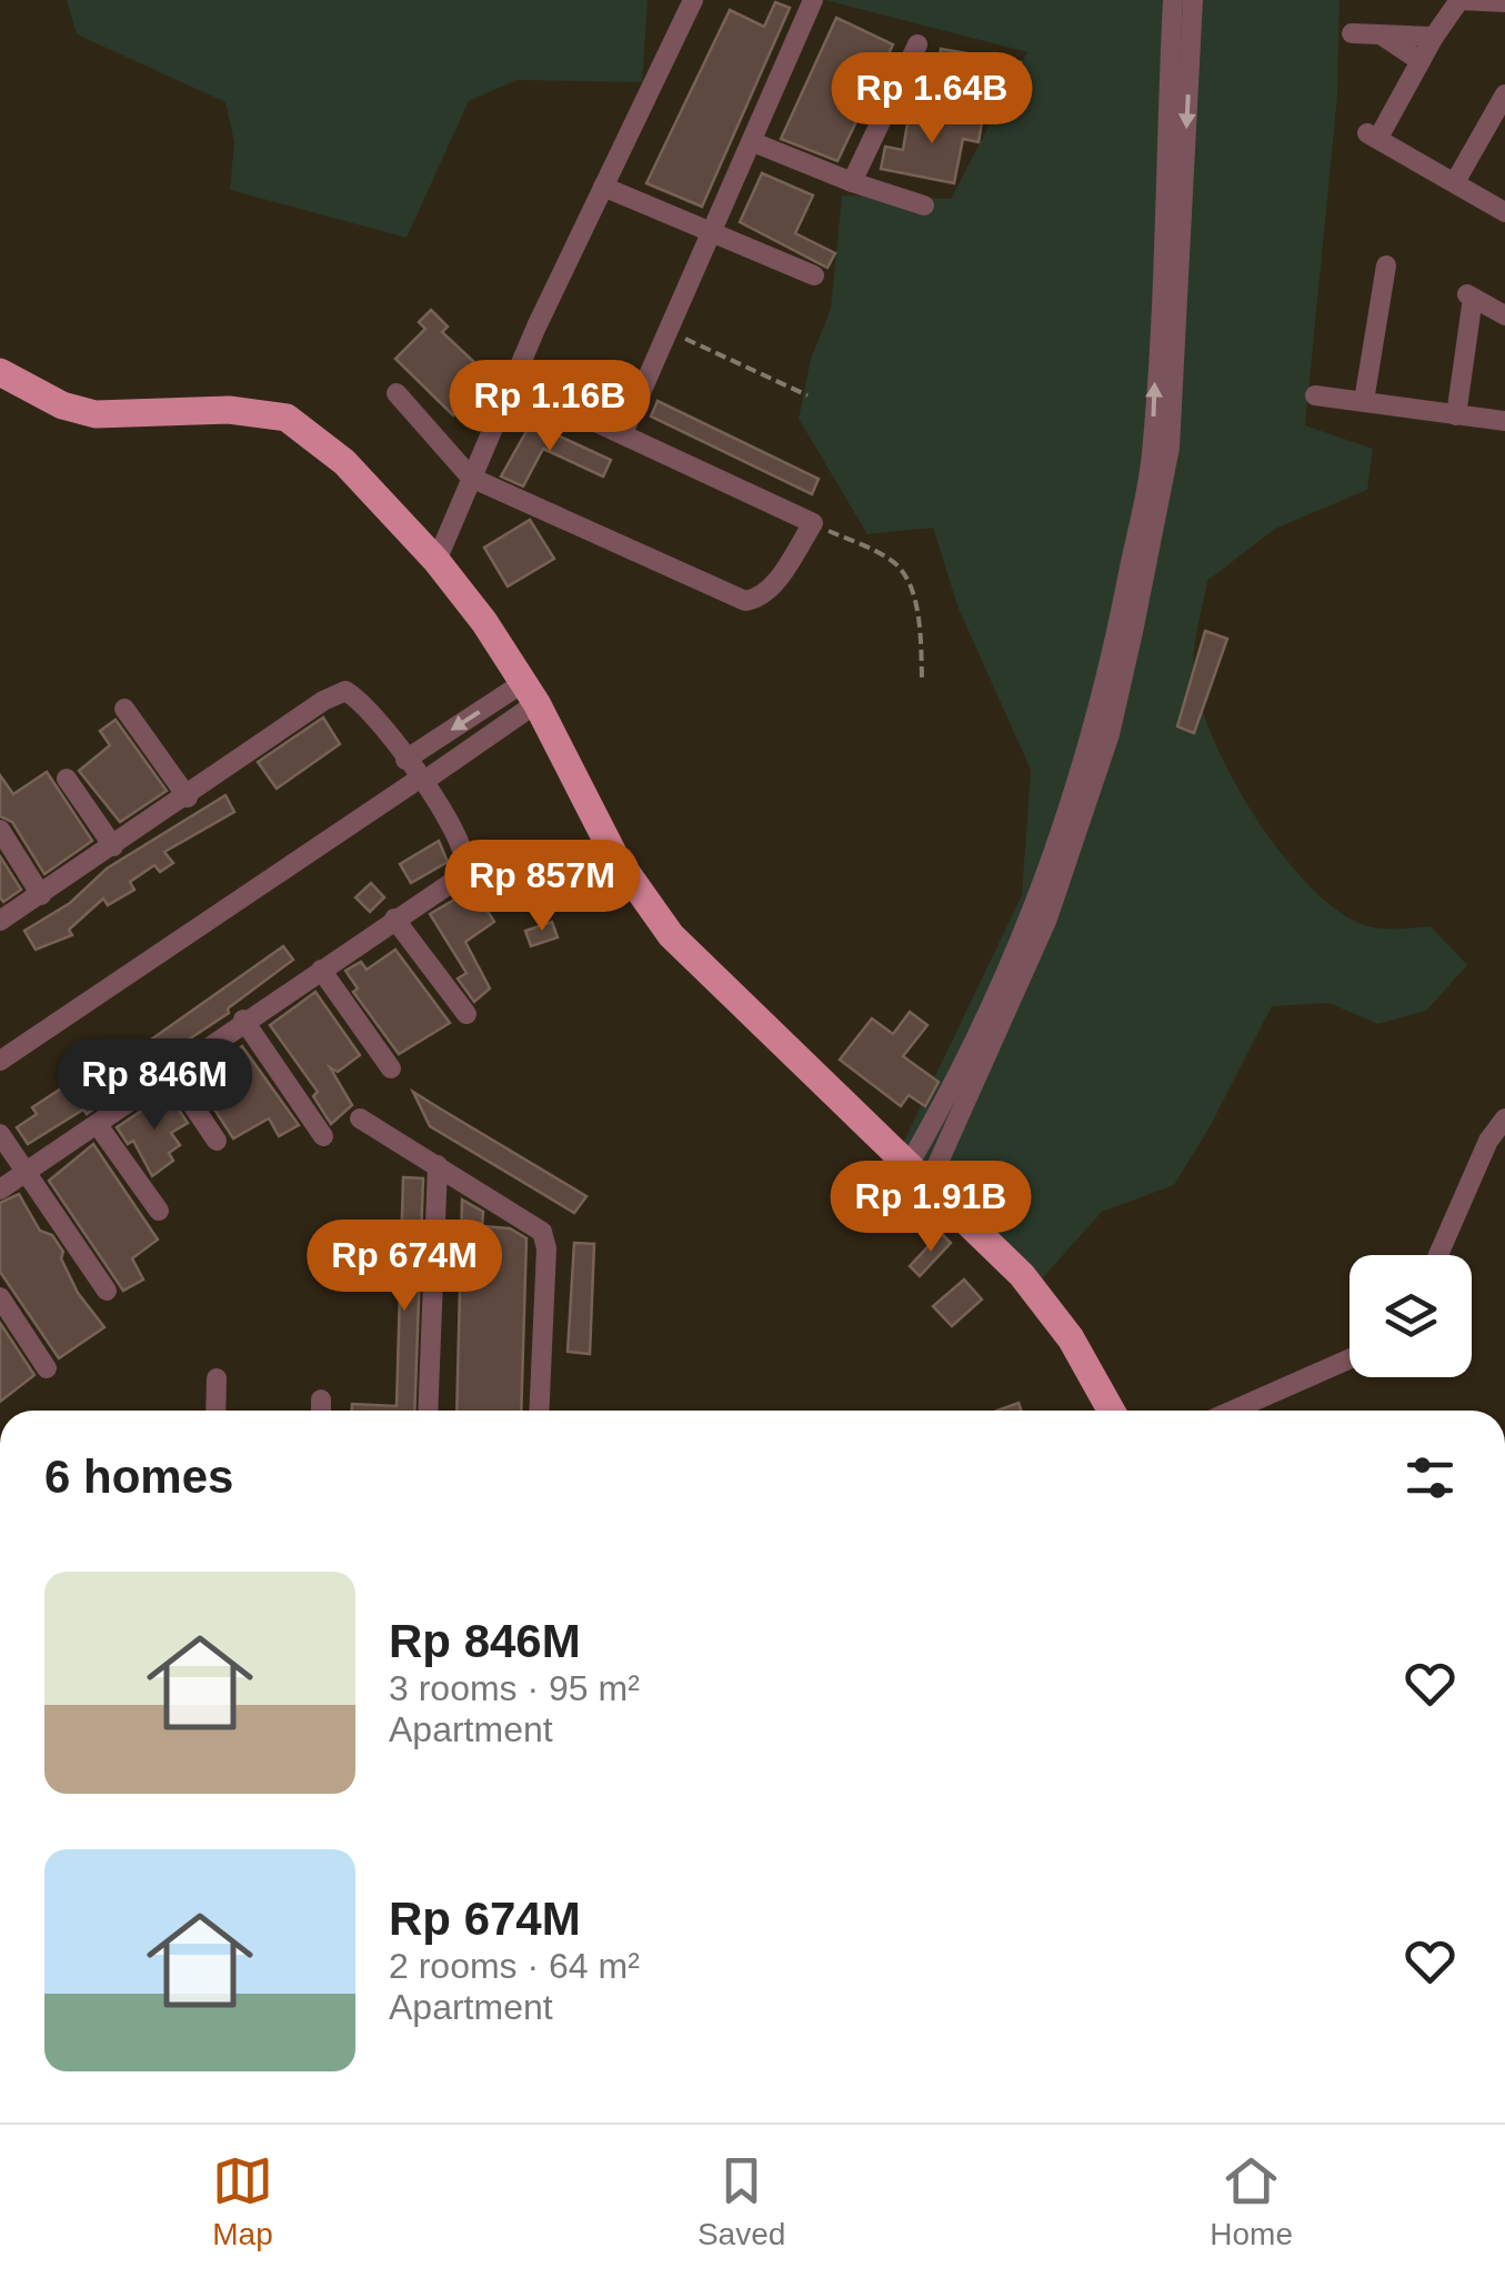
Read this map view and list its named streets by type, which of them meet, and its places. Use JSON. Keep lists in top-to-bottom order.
{
  "page": {
    "price": [
      "Rp 1.64B",
      "Rp 1.16B",
      "Rp 857M",
      "Rp 846M",
      "Rp 1.91B",
      "Rp 674M"
    ],
    "heading": "6 homes",
    "list": [
      {
        "name": "Rp 846M",
        "note": "3 rooms · 95 m² · Apartment"
      },
      {
        "name": "Rp 674M",
        "note": "2 rooms · 64 m² · Apartment"
      }
    ],
    "tabs": ["Map", "Saved", "Home"]
  }
}
